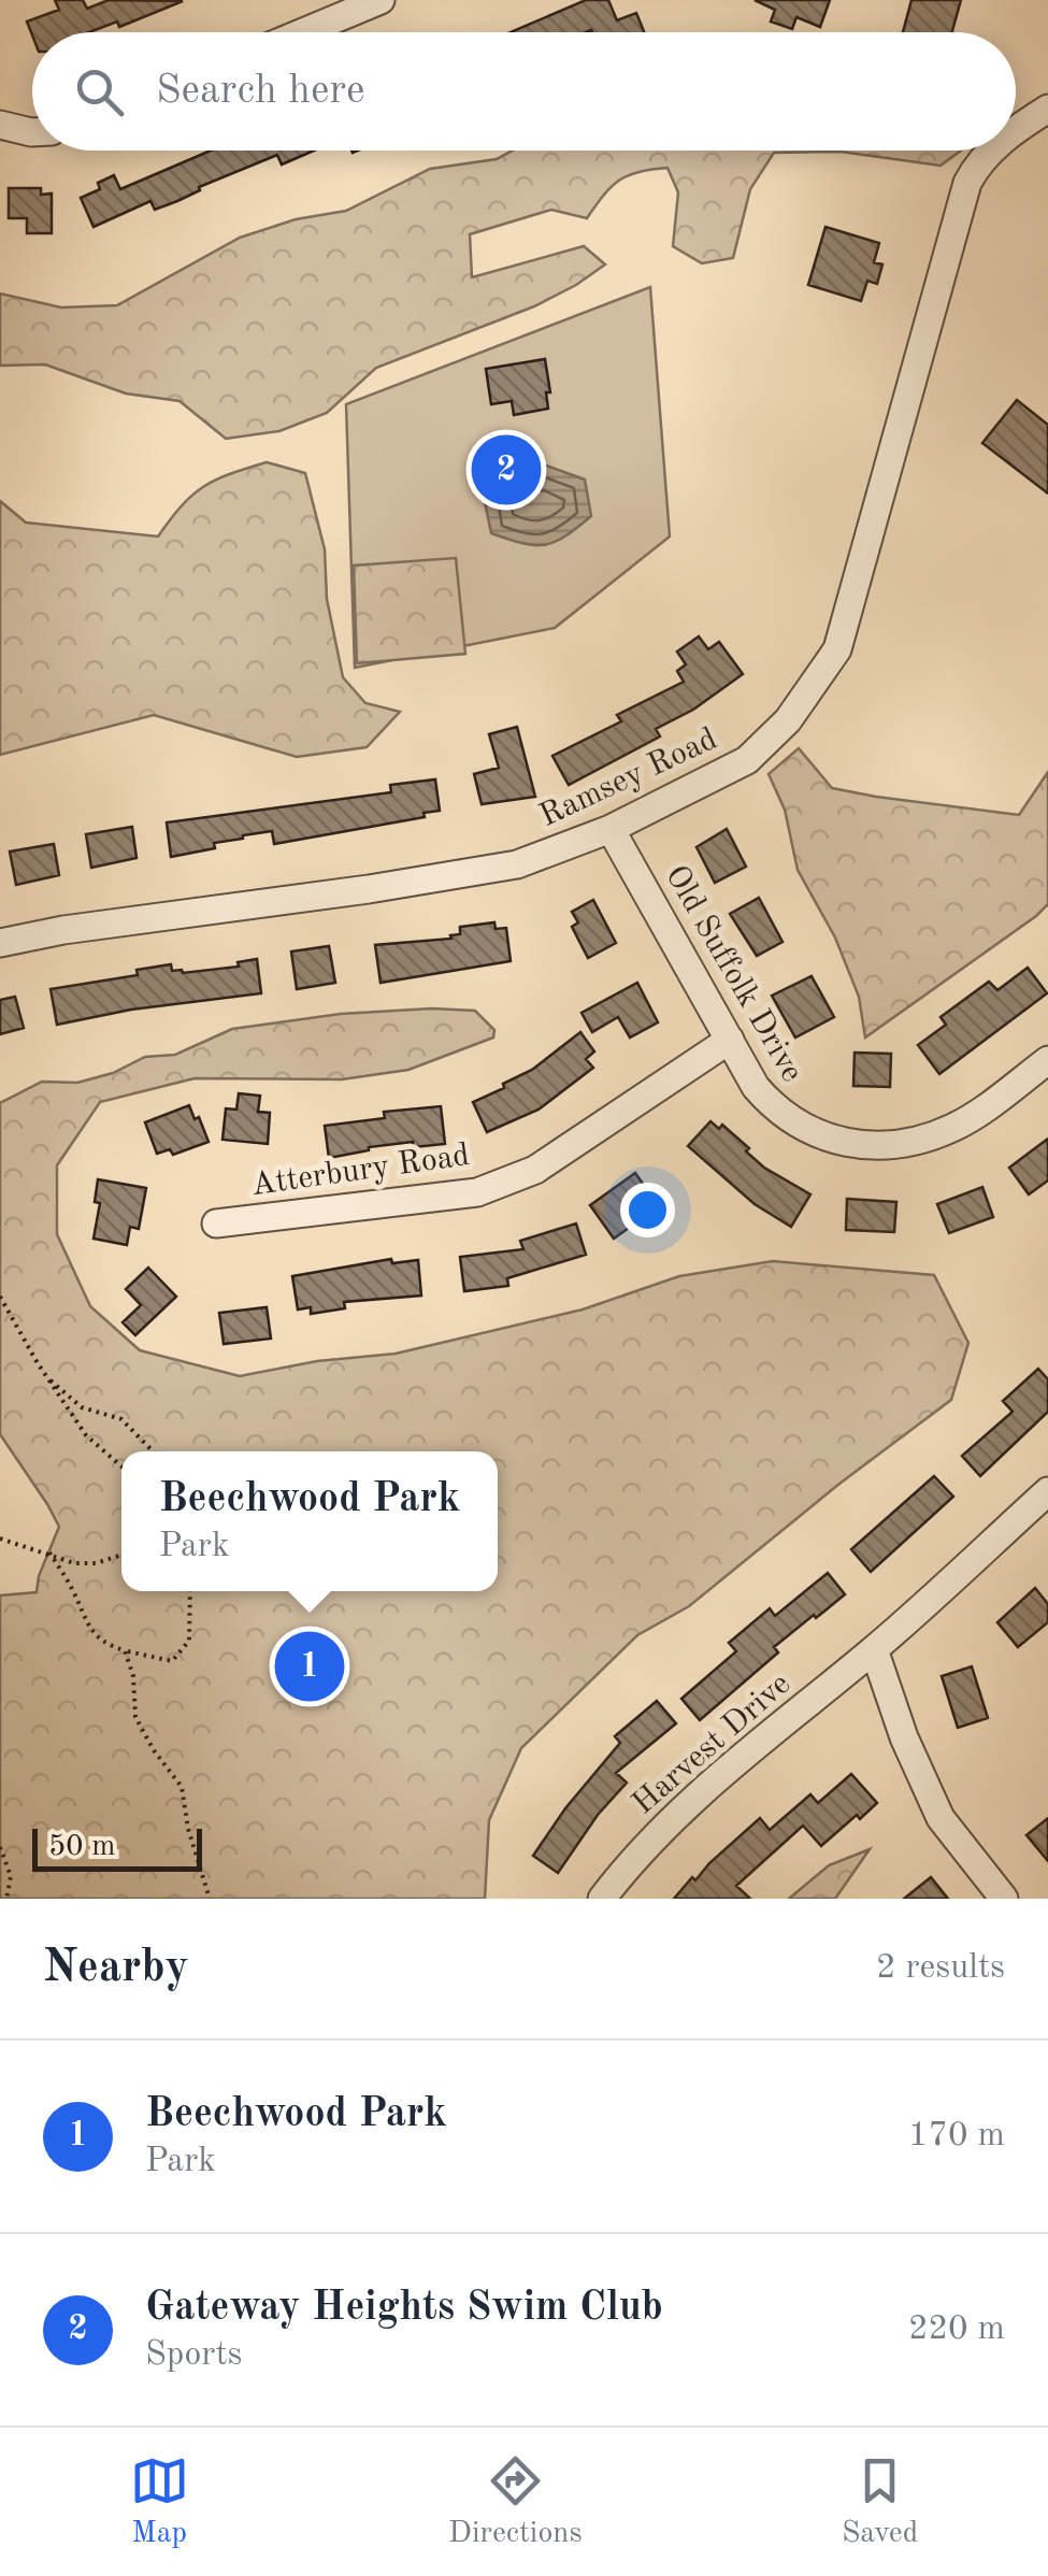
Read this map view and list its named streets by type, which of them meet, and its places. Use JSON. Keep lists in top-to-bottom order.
{
  "streets": {
    "street": [
      "Ramsey Road",
      "Old Suffolk Drive",
      "Atterbury Road",
      "Harvest Drive"
    ]
  },
  "crossings": [
    ["Ramsey Road", "Old Suffolk Drive"],
    ["Old Suffolk Drive", "Atterbury Road"]
  ],
  "scale_bar": "50 m",
  "page": {
    "search": "Search here",
    "pins": ["2", "1"],
    "popup": ["Beechwood Park", "Park"],
    "scale": "50 m",
    "heading": ["Nearby", "2 results"],
    "list": [
      {
        "mark": "1",
        "name": "Beechwood Park",
        "note": "Park",
        "value": "170 m"
      },
      {
        "mark": "2",
        "name": "Gateway Heights Swim Club",
        "note": "Sports",
        "value": "220 m"
      }
    ],
    "nav": ["Map", "Directions", "Saved"]
  }
}
